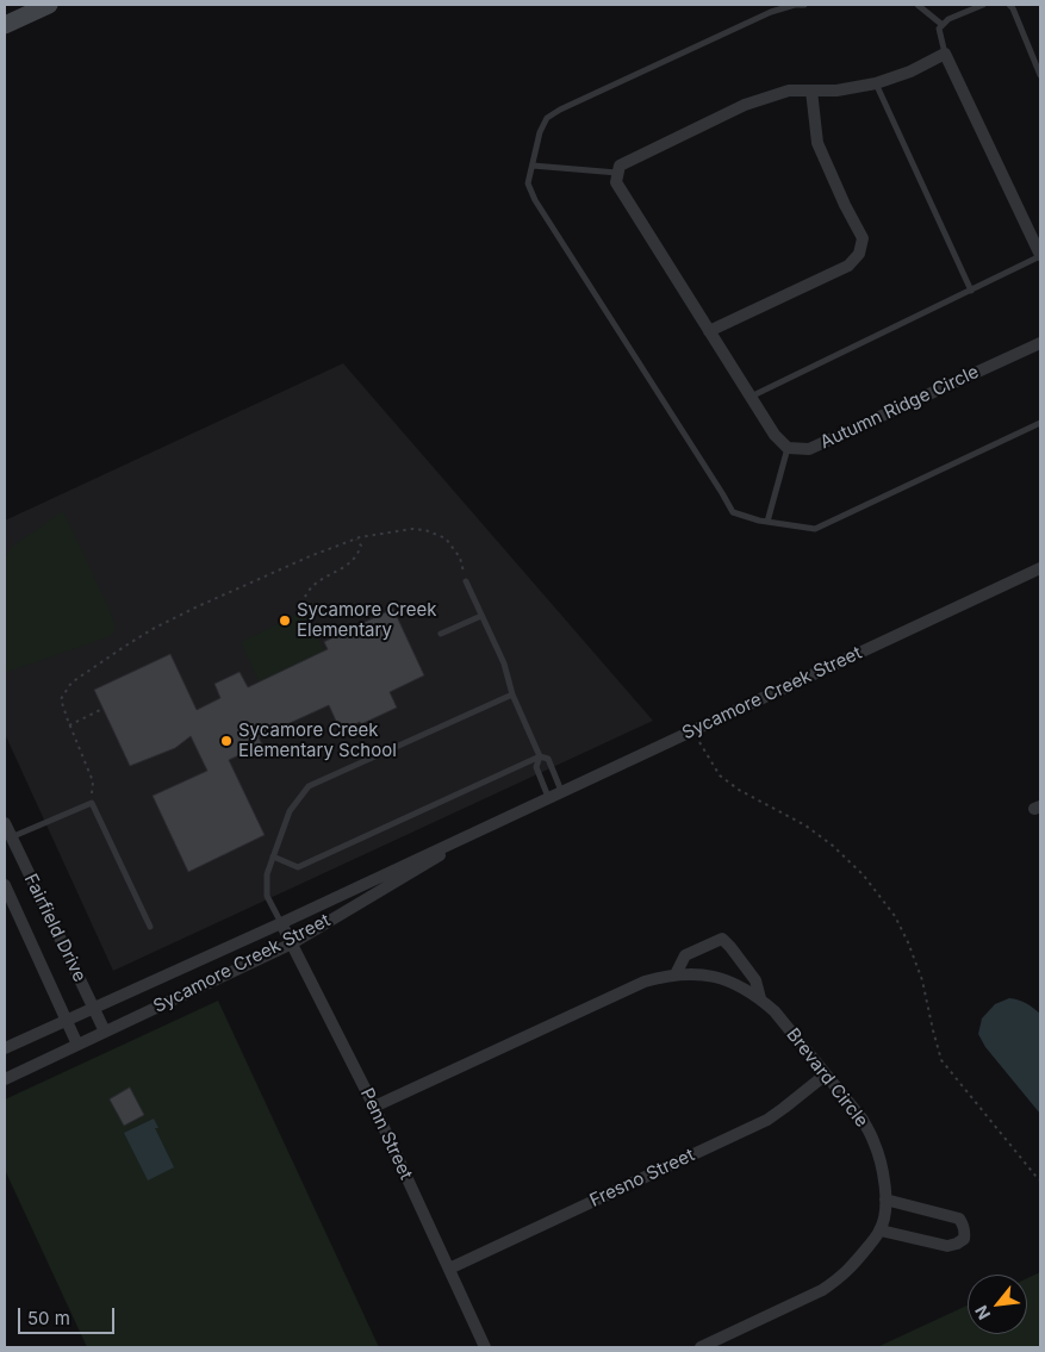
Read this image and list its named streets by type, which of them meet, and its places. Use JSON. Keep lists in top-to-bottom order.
{
  "streets": {
    "street": [
      "Autumn Ridge Circle",
      "Sycamore Creek Street",
      "Fairfield Drive",
      "Brevard Circle",
      "Penn Street",
      "Fresno Street"
    ]
  },
  "crossings": [
    ["Sycamore Creek Street", "Fairfield Drive"],
    ["Sycamore Creek Street", "Penn Street"],
    ["Brevard Circle", "Penn Street"],
    ["Brevard Circle", "Fresno Street"],
    ["Penn Street", "Fresno Street"]
  ],
  "places": ["Sycamore Creek Elementary", "Sycamore Creek Elementary School"],
  "scale_bar": "50 m",
  "north": "bottom left"
}
